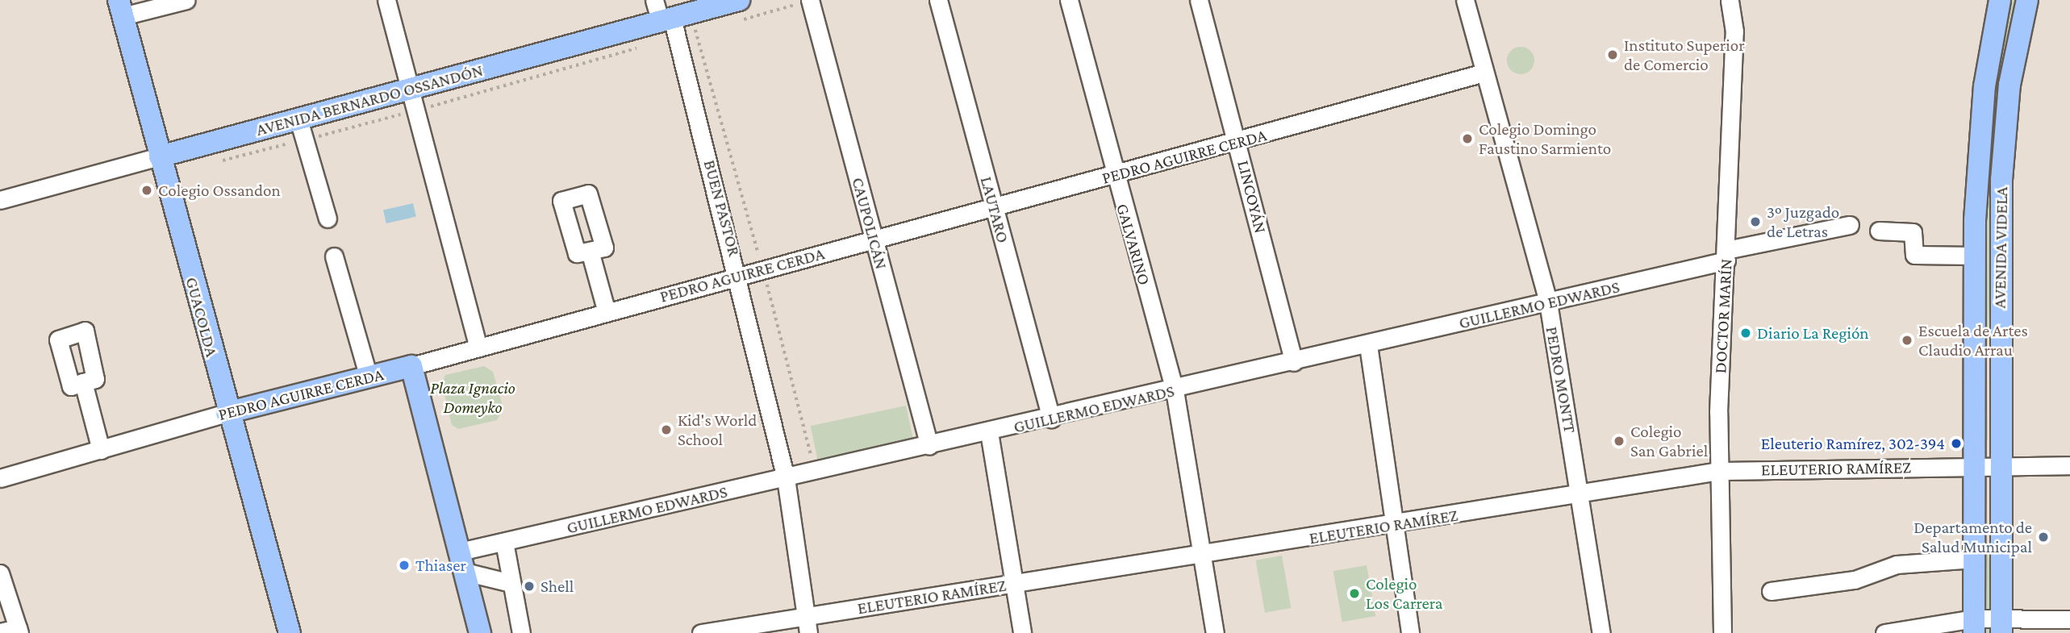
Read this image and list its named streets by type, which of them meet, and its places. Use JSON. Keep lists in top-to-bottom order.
{
  "streets": {
    "main road": [
      "AVENIDA BERNARDO OSSANDÓN",
      "PEDRO AGUIRRE CERDA",
      "AVENIDA VIDELA",
      "GUACOLDA"
    ],
    "street": [
      "LINCOYÁN",
      "BUEN PASTOR",
      "LAUTARO",
      "CAUPOLICÁN",
      "GALVARINO",
      "GUILLERMO EDWARDS",
      "DOCTOR MARÍN",
      "PEDRO MONTT",
      "ELEUTERIO RAMÍREZ"
    ]
  },
  "crossings": [
    ["AVENIDA BERNARDO OSSANDÓN", "BUEN PASTOR"],
    ["AVENIDA BERNARDO OSSANDÓN", "GUACOLDA"],
    ["PEDRO AGUIRRE CERDA", "LINCOYÁN"],
    ["PEDRO AGUIRRE CERDA", "BUEN PASTOR"],
    ["PEDRO AGUIRRE CERDA", "LAUTARO"],
    ["PEDRO AGUIRRE CERDA", "CAUPOLICÁN"],
    ["PEDRO AGUIRRE CERDA", "GALVARINO"],
    ["PEDRO AGUIRRE CERDA", "GUACOLDA"],
    ["PEDRO AGUIRRE CERDA", "PEDRO MONTT"],
    ["LINCOYÁN", "GUILLERMO EDWARDS"],
    ["BUEN PASTOR", "GUILLERMO EDWARDS"],
    ["BUEN PASTOR", "ELEUTERIO RAMÍREZ"],
    ["LAUTARO", "GUILLERMO EDWARDS"],
    ["CAUPOLICÁN", "GUILLERMO EDWARDS"],
    ["GALVARINO", "GUILLERMO EDWARDS"],
    ["GALVARINO", "ELEUTERIO RAMÍREZ"],
    ["AVENIDA VIDELA", "ELEUTERIO RAMÍREZ"],
    ["GUILLERMO EDWARDS", "DOCTOR MARÍN"],
    ["GUILLERMO EDWARDS", "PEDRO MONTT"],
    ["DOCTOR MARÍN", "ELEUTERIO RAMÍREZ"],
    ["PEDRO MONTT", "ELEUTERIO RAMÍREZ"]
  ],
  "parks": ["Plaza Ignacio Domeyko"],
  "places": [
    "Instituto Superior de Comercio",
    "Colegio Domingo Faustino Sarmiento",
    "Colegio Ossandon",
    "3º Juzgado de Letras",
    "Diario La Región",
    "Escuela de Artes Claudio Arrau",
    "Kid's World School",
    "Colegio San Gabriel",
    "Eleuterio Ramírez, 302-394",
    "Departamento de Salud Municipal",
    "Thiaser",
    "Shell",
    "Colegio Los Carrera"
  ]
}
